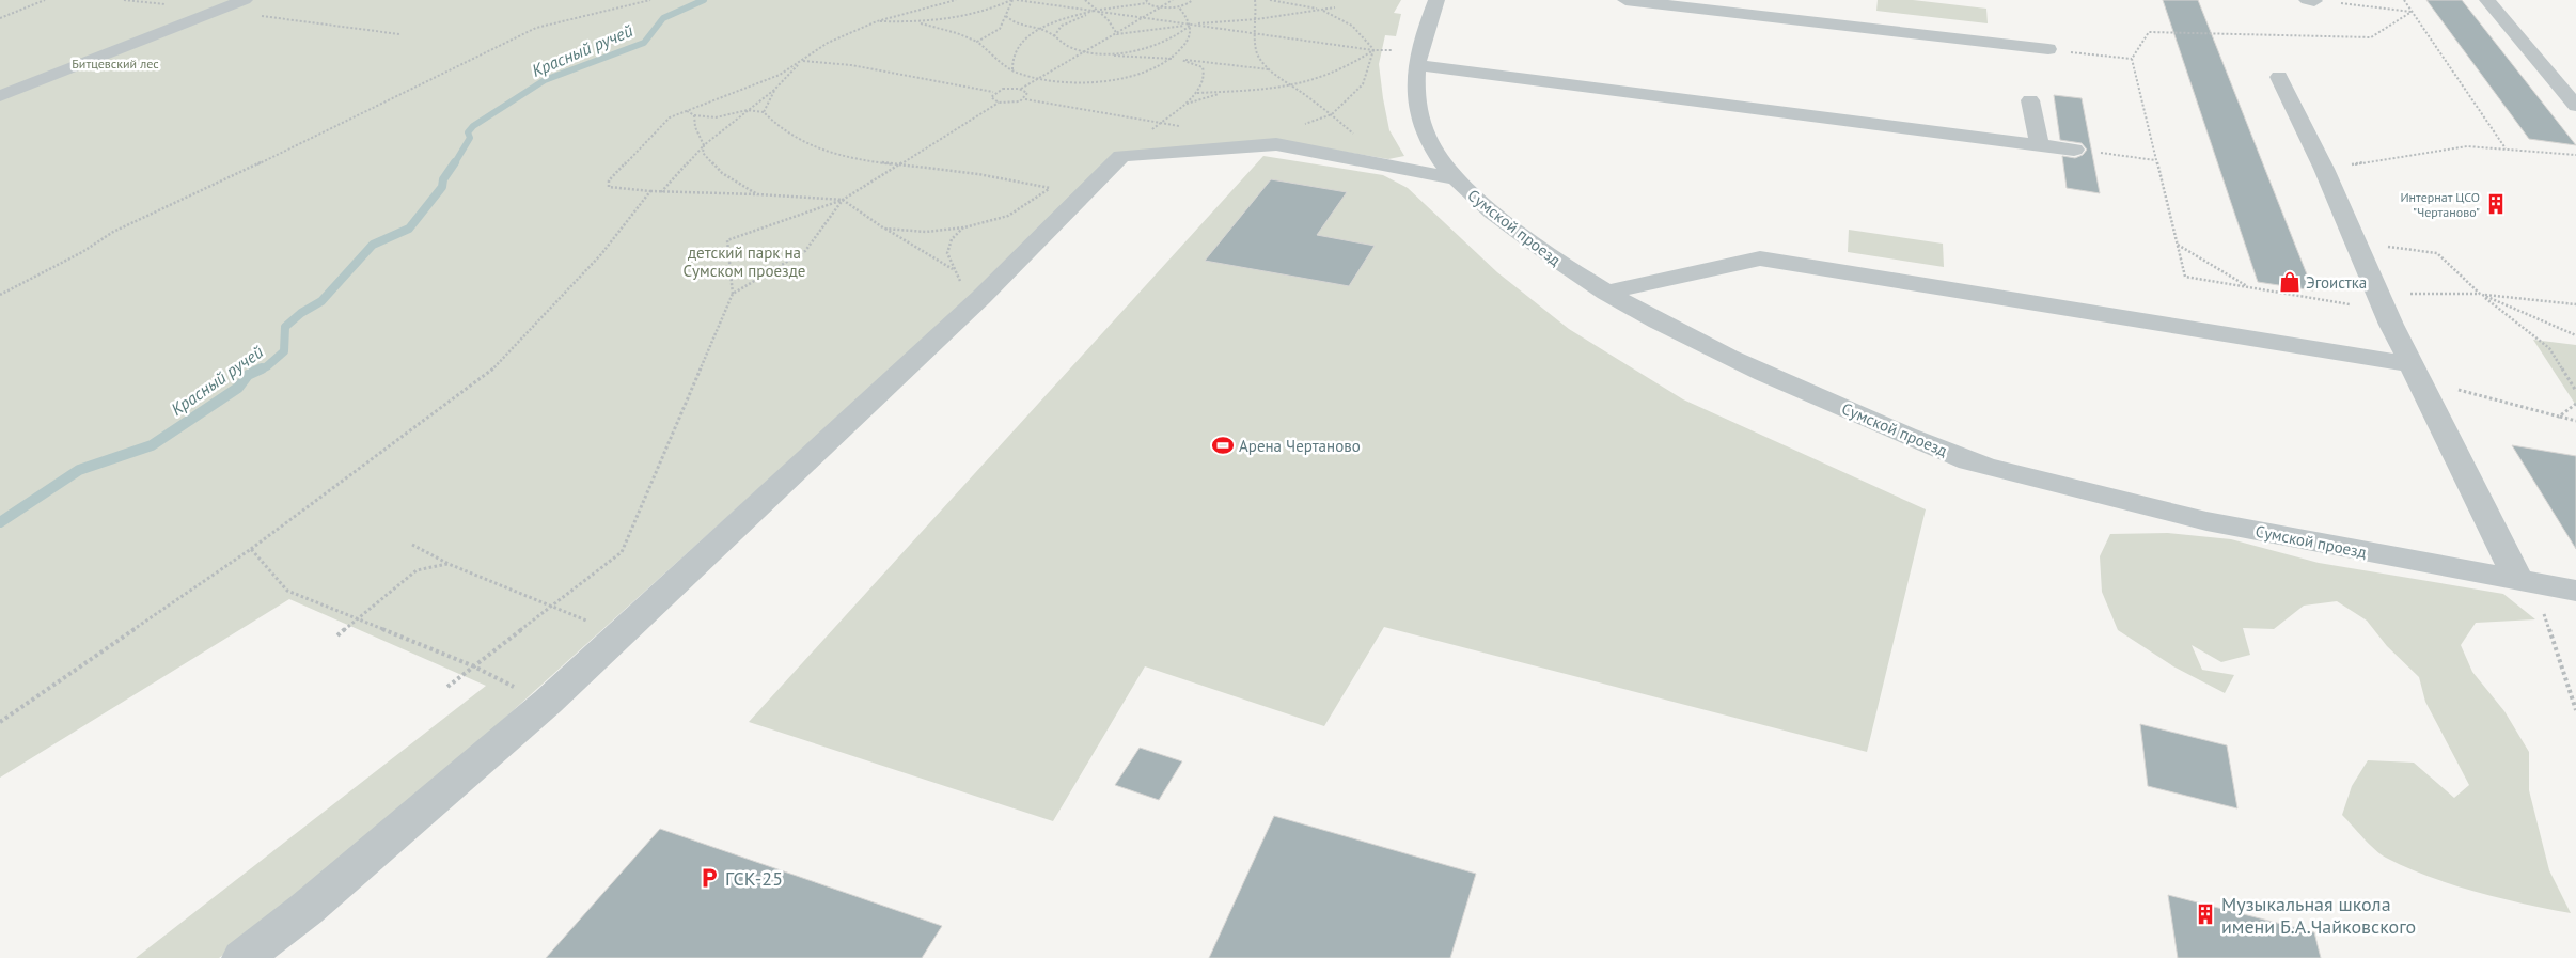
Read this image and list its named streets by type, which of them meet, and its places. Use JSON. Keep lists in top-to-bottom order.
{
  "streets": {
    "street": ["Сумской проезд"]
  },
  "water": ["Красный ручей"],
  "parks": ["Битцевский лес", "детский парк на Сумском проезде"],
  "places": {
    "building": ["Интернат ЦСО \"Чертаново\"", "Музыкальная школа имени Б.А.Чайковского"],
    "shop": ["Эгоистка"],
    "sports": ["Арена Чертаново"],
    "parking": ["ГСК-25"]
  }
}
